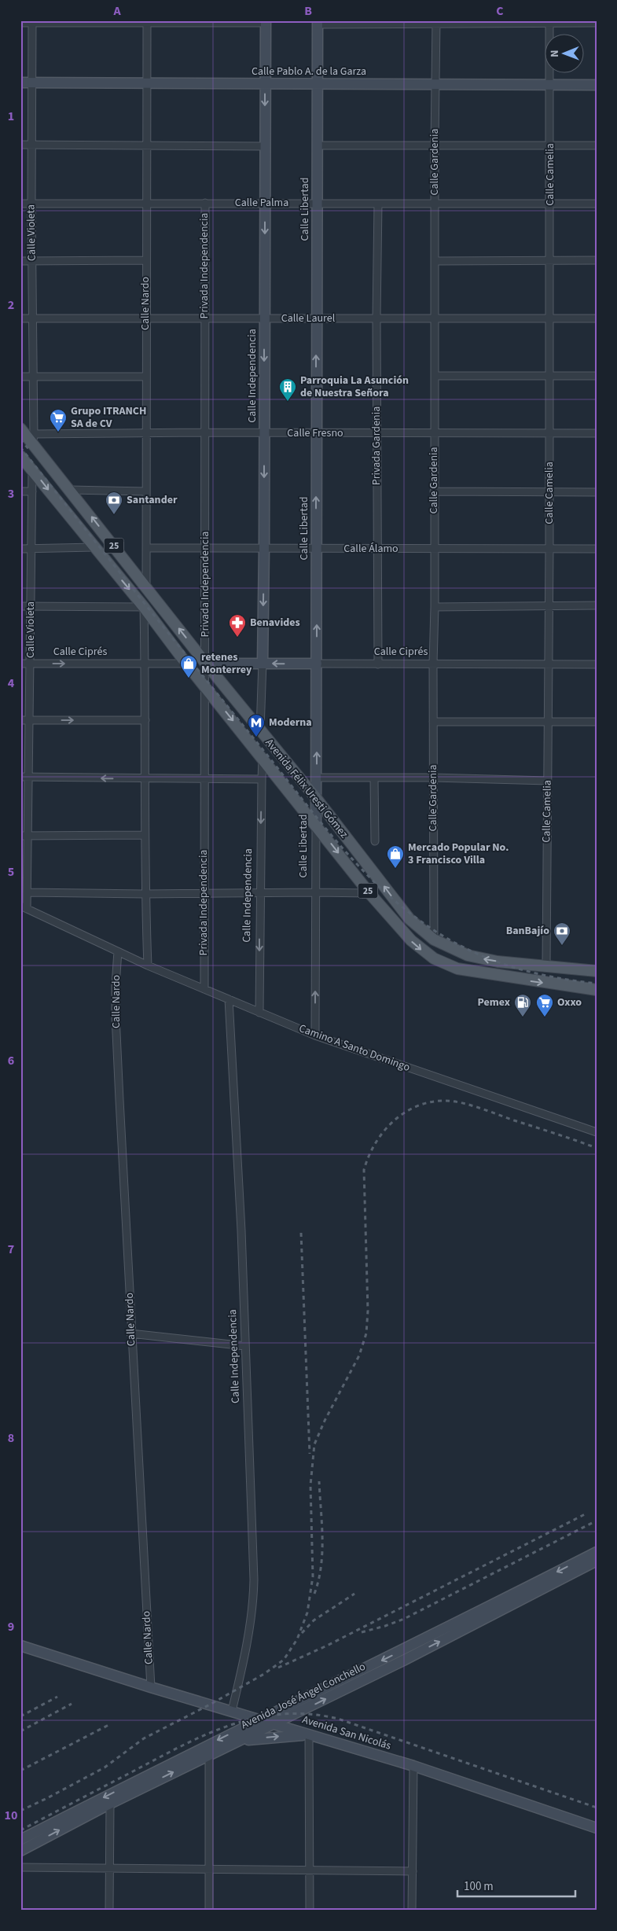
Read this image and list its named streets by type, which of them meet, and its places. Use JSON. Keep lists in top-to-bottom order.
{
  "streets": {
    "main road": ["25", "Avenida Félix Uresti Gómez"],
    "street": [
      "Calle Pablo A. de la Garza",
      "Calle Gardenia",
      "Calle Camelia",
      "Calle Palma",
      "Calle Libertad",
      "Calle Violeta",
      "Privada Independencia",
      "Calle Nardo",
      "Calle Laurel",
      "Calle Independencia",
      "Calle Fresno",
      "Privada Gardenia",
      "Calle Álamo",
      "Calle Ciprés",
      "Camino A Santo Domingo",
      "Avenida José Ángel Conchello",
      "Avenida San Nicolás"
    ]
  },
  "crossings": [
    ["Calle Pablo A. de la Garza", "Calle Gardenia"],
    ["Calle Pablo A. de la Garza", "Calle Camelia"],
    ["Calle Pablo A. de la Garza", "Calle Libertad"],
    ["Calle Pablo A. de la Garza", "Calle Violeta"],
    ["Calle Pablo A. de la Garza", "Calle Nardo"],
    ["Calle Pablo A. de la Garza", "Calle Independencia"],
    ["Calle Gardenia", "Calle Palma"],
    ["Calle Gardenia", "Calle Laurel"],
    ["Calle Gardenia", "Calle Fresno"],
    ["Calle Gardenia", "Calle Álamo"],
    ["Calle Gardenia", "Calle Ciprés"],
    ["Calle Gardenia", "Avenida Félix Uresti Gómez"],
    ["Calle Camelia", "Calle Palma"],
    ["Calle Camelia", "Calle Laurel"],
    ["Calle Camelia", "Calle Fresno"],
    ["Calle Camelia", "Calle Álamo"],
    ["Calle Camelia", "Calle Ciprés"],
    ["Calle Camelia", "Avenida Félix Uresti Gómez"],
    ["Calle Palma", "Calle Libertad"],
    ["Calle Palma", "Calle Violeta"],
    ["Calle Palma", "Privada Independencia"],
    ["Calle Palma", "Calle Nardo"],
    ["Calle Palma", "Calle Independencia"],
    ["Calle Palma", "Privada Gardenia"],
    ["Calle Libertad", "Calle Laurel"],
    ["Calle Libertad", "Calle Fresno"],
    ["Calle Libertad", "Calle Álamo"],
    ["Calle Libertad", "Calle Ciprés"],
    ["Calle Libertad", "Avenida Félix Uresti Gómez"],
    ["Calle Libertad", "Camino A Santo Domingo"],
    ["Calle Violeta", "Calle Laurel"],
    ["Calle Violeta", "Calle Fresno"],
    ["Calle Violeta", "Calle Ciprés"],
    ["Calle Violeta", "Avenida Félix Uresti Gómez"],
    ["Privada Independencia", "Calle Laurel"],
    ["Privada Independencia", "Calle Fresno"],
    ["Privada Independencia", "Calle Álamo"],
    ["Privada Independencia", "Calle Ciprés"],
    ["Privada Independencia", "Avenida Félix Uresti Gómez"],
    ["Privada Independencia", "Camino A Santo Domingo"],
    ["Calle Nardo", "Calle Laurel"],
    ["Calle Nardo", "Calle Fresno"],
    ["Calle Nardo", "Calle Álamo"],
    ["Calle Nardo", "Avenida Félix Uresti Gómez"],
    ["Calle Nardo", "Camino A Santo Domingo"],
    ["Calle Nardo", "Avenida San Nicolás"],
    ["Calle Laurel", "Calle Independencia"],
    ["Calle Laurel", "Privada Gardenia"],
    ["Calle Independencia", "Calle Fresno"],
    ["Calle Independencia", "Calle Álamo"],
    ["Calle Independencia", "Calle Ciprés"],
    ["Calle Independencia", "Avenida Félix Uresti Gómez"],
    ["Calle Independencia", "Camino A Santo Domingo"],
    ["Calle Independencia", "Avenida San Nicolás"],
    ["Calle Fresno", "Privada Gardenia"],
    ["Calle Fresno", "Avenida Félix Uresti Gómez"],
    ["Privada Gardenia", "Calle Álamo"],
    ["Privada Gardenia", "Calle Ciprés"],
    ["Calle Ciprés", "Avenida Félix Uresti Gómez"],
    ["Avenida José Ángel Conchello", "Avenida San Nicolás"]
  ],
  "one_way": ["Calle Libertad", "Calle Independencia"],
  "places": {
    "building": ["Parroquia La Asunción de Nuestra Señora"],
    "supermarket": ["Grupo ITRANCH SA de CV", "Oxxo"],
    "bank": ["Santander", "BanBajío"],
    "pharmacy": ["Benavides"],
    "shop": ["retenes Monterrey", "Mercado Popular No. 3 Francisco Villa"],
    "metro station": ["Moderna"],
    "fuel station": ["Pemex"]
  },
  "scale_bar": "100 m",
  "north": "left",
  "grid": {
    "columns": ["A", "B", "C"],
    "rows": [
      "1",
      "2",
      "3",
      "4",
      "5",
      "6",
      "7",
      "8",
      "9",
      "10"
    ]
  }
}
